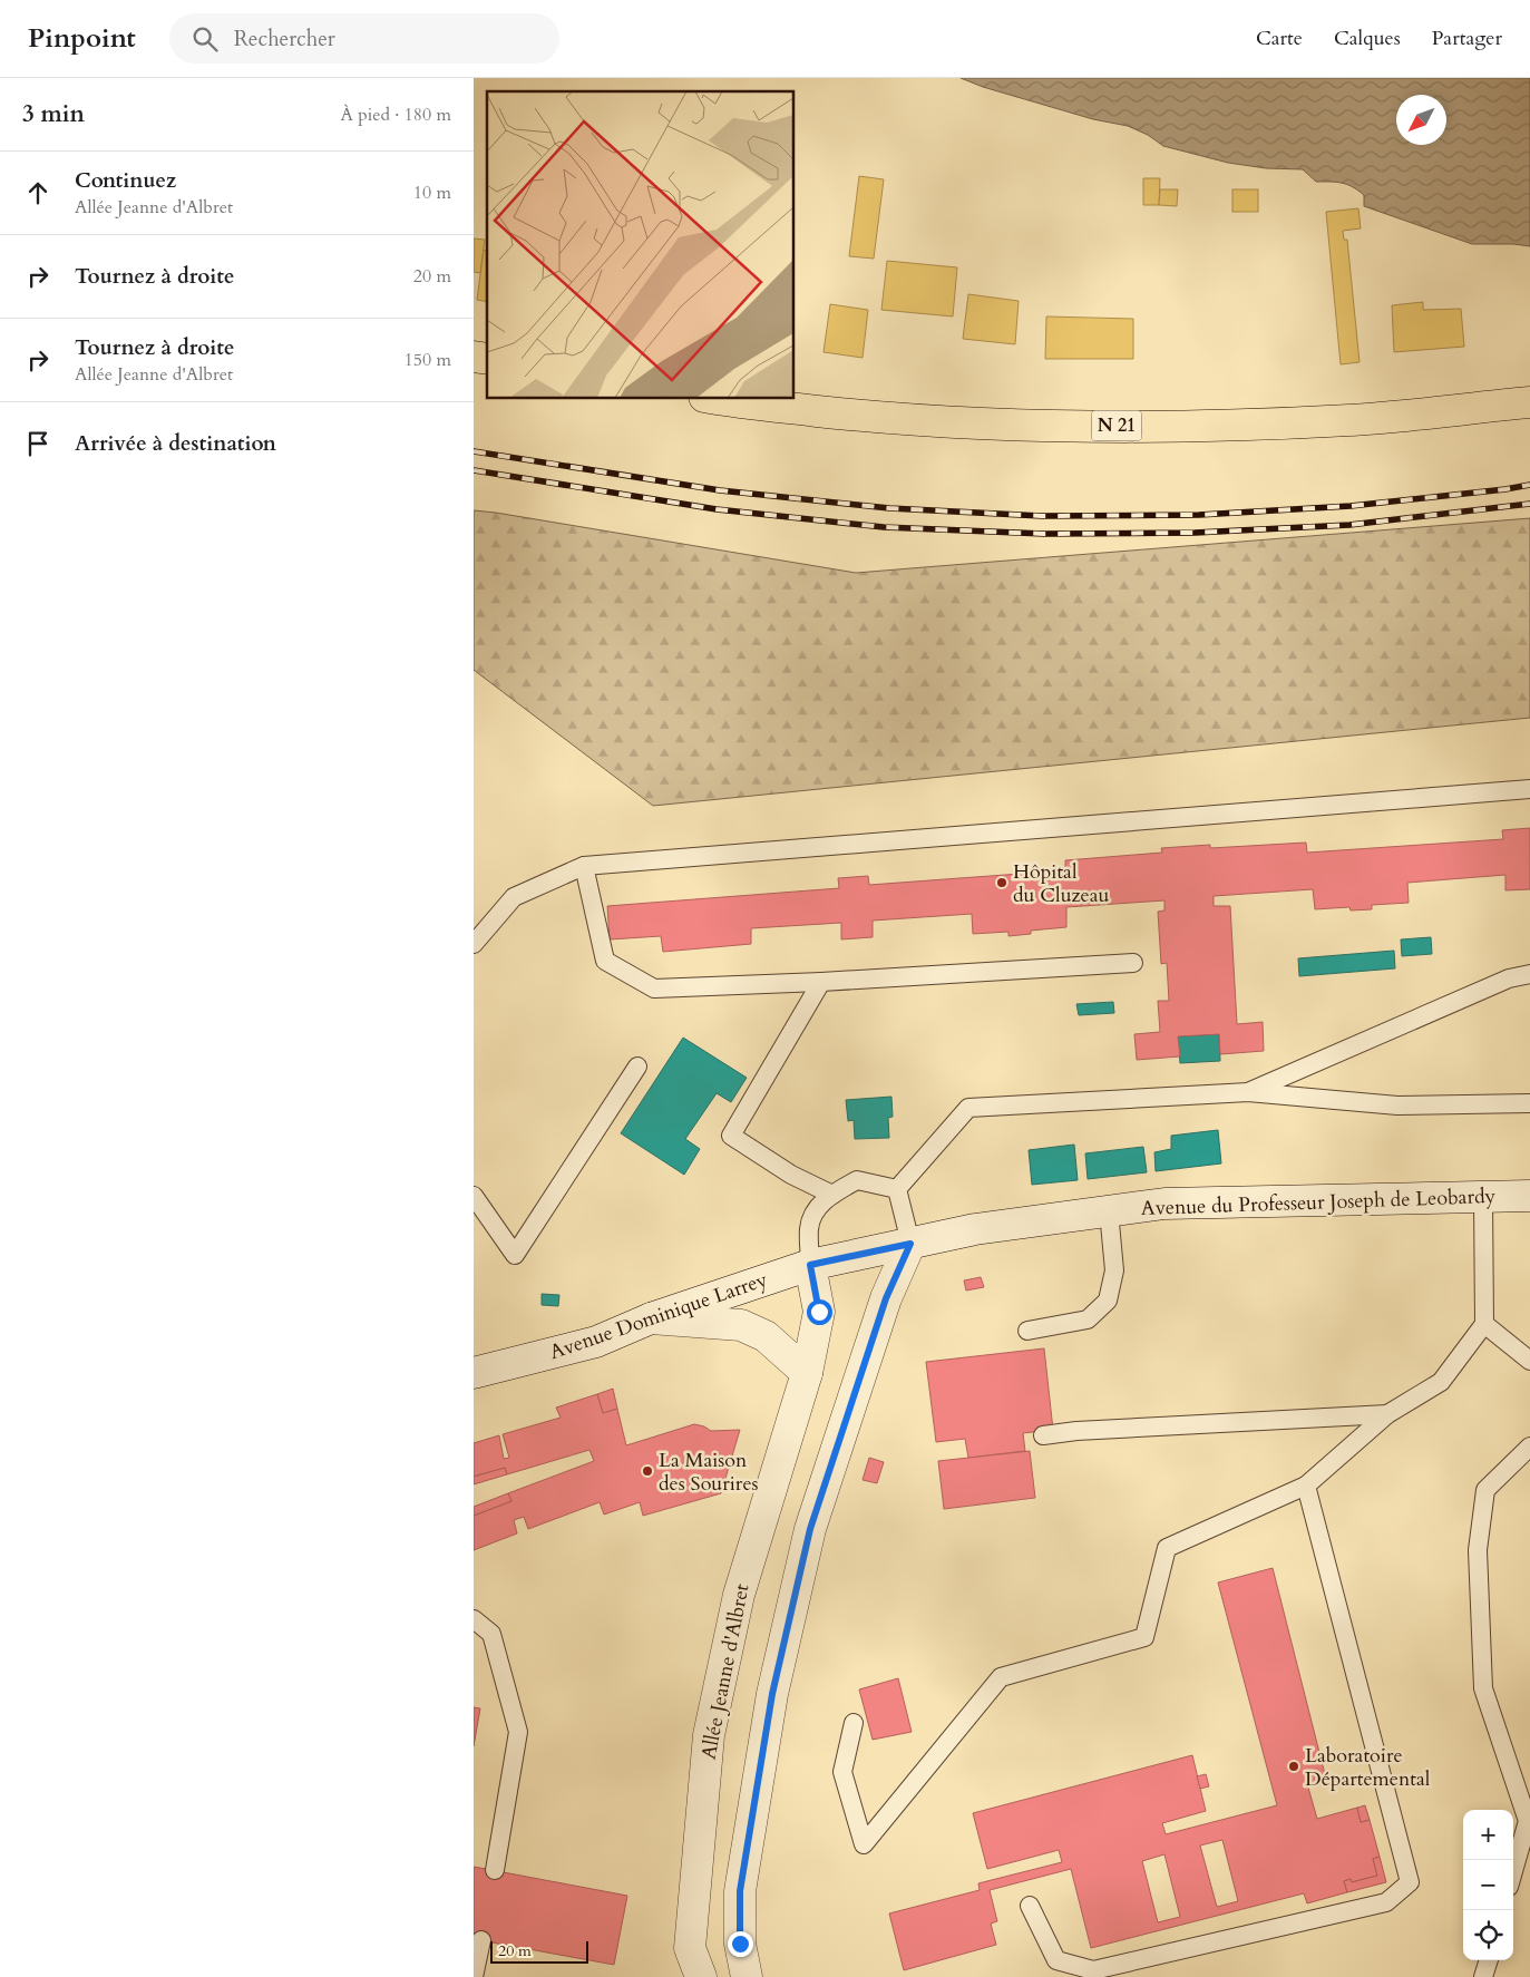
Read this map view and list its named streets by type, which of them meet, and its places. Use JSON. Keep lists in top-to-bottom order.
{
  "streets": {
    "main road": ["N 21"],
    "street": ["Avenue du Professeur Joseph de Leobardy", "Avenue Dominique Larrey", "Allée Jeanne d'Albret"]
  },
  "crossings": [
    ["Avenue du Professeur Joseph de Leobardy", "Avenue Dominique Larrey"],
    ["Avenue du Professeur Joseph de Leobardy", "Allée Jeanne d'Albret"],
    ["Avenue Dominique Larrey", "Allée Jeanne d'Albret"]
  ],
  "places": ["Hôpital du Cluzeau", "La Maison des Sourires", "Laboratoire Départemental"],
  "scale_bar": "20 m",
  "north": "bottom left",
  "page": {
    "header": "Pinpoint",
    "search": "Rechercher",
    "nav": ["Carte", "Calques", "Partager"],
    "heading": ["3 min", "À pied · 180 m"],
    "list": [
      ["Continuez", "Allée Jeanne d'Albret", "10 m"],
      ["Tournez à droite", "20 m"],
      ["Tournez à droite", "Allée Jeanne d'Albret", "150 m"],
      "Arrivée à destination"
    ],
    "map_buttons": ["+", "−"],
    "scale": "20 m"
  }
}
